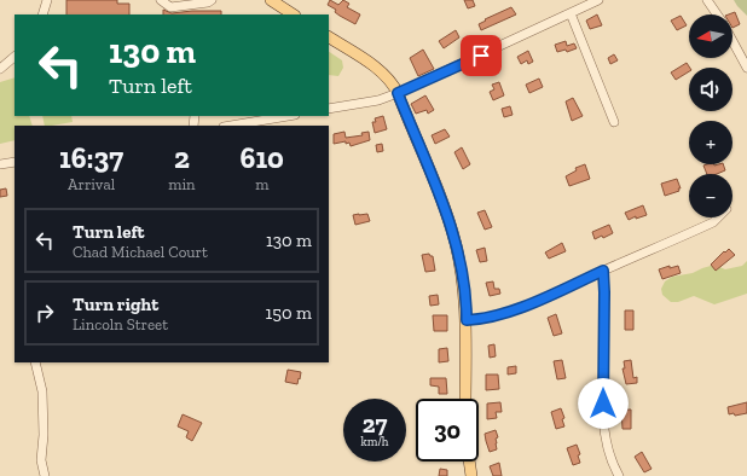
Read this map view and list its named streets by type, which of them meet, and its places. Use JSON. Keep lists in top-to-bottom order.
{
  "north": "left",
  "page": {
    "map_buttons": ["+", "−"],
    "turn": ["130 m", "Turn left"],
    "eta": [
      "16:37",
      "Arrival",
      "2",
      "min",
      "610",
      "m"
    ],
    "list": [
      {
        "name": "Turn left",
        "note": "Chad Michael Court",
        "value": "130 m"
      },
      {
        "name": "Turn right",
        "note": "Lincoln Street",
        "value": "150 m"
      }
    ],
    "speed": "27 km/h",
    "limit": "30"
  }
}
